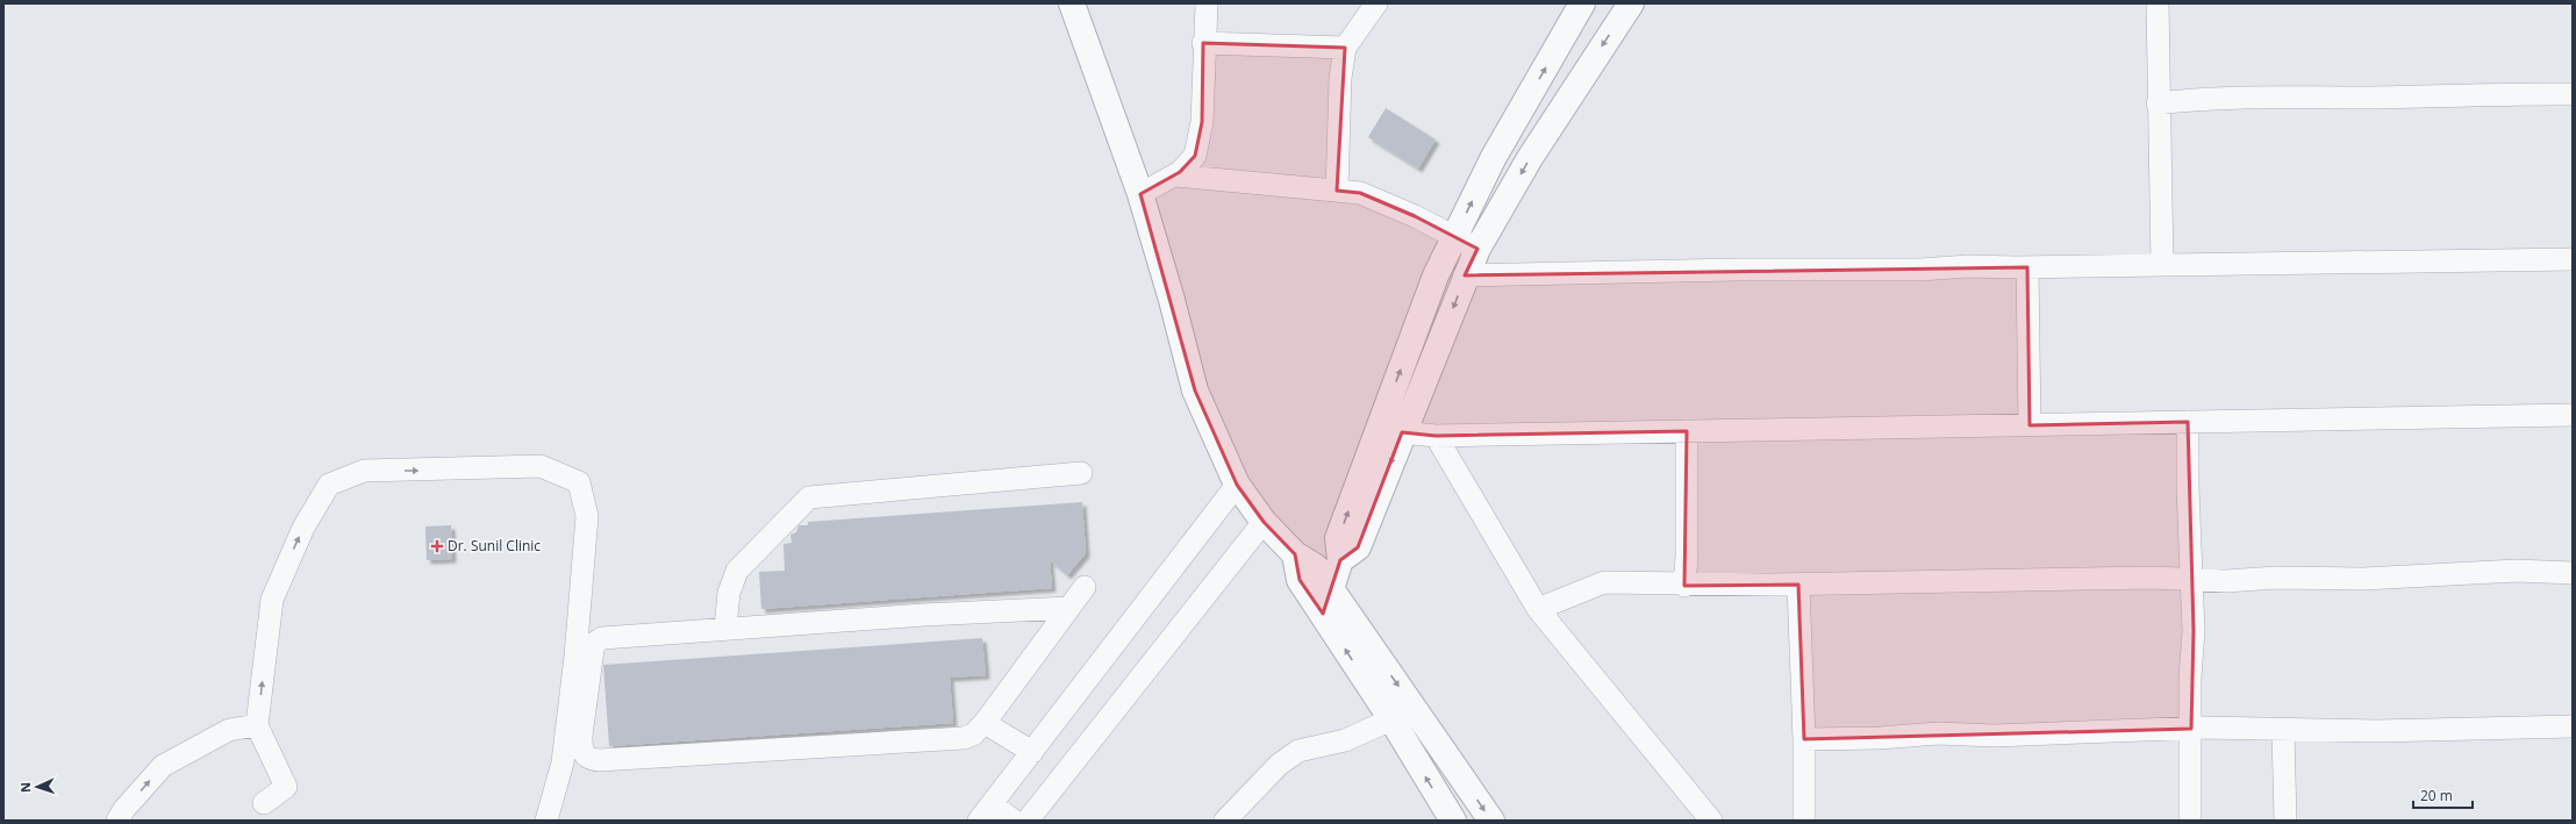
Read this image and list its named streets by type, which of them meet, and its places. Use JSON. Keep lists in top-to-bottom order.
{
  "places": {
    "health": ["Dr. Sunil Clinic"]
  },
  "scale_bar": "20 m",
  "north": "left"
}
